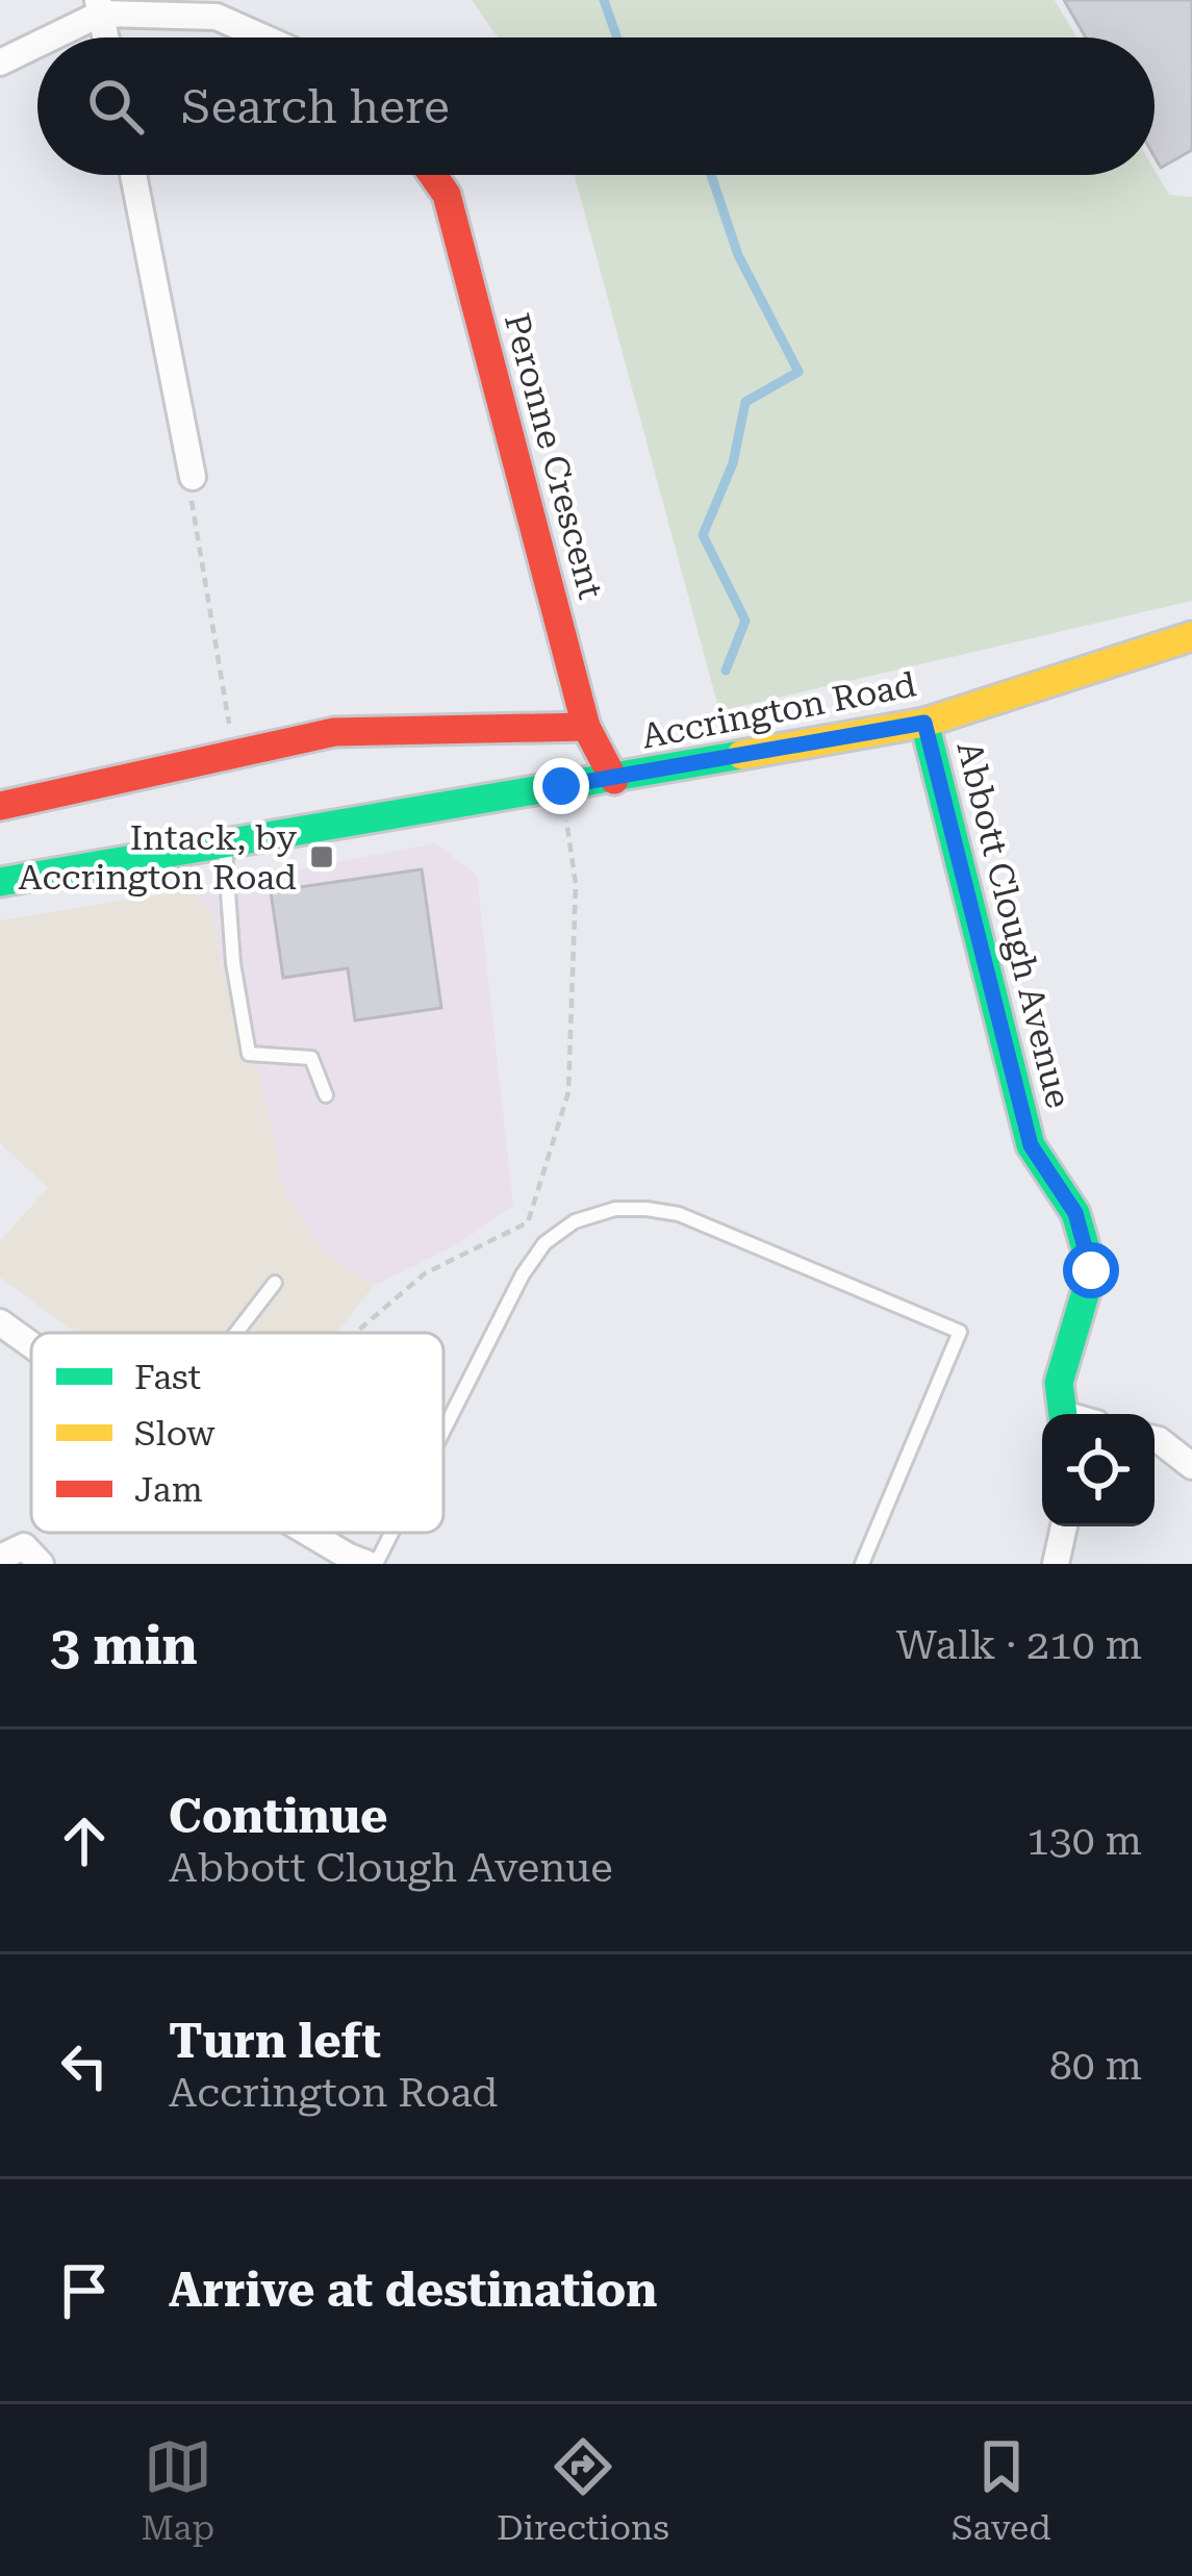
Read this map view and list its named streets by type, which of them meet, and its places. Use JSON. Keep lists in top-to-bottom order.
{
  "streets": {
    "street": ["Peronne Crescent", "Accrington Road", "Abbott Clough Avenue"]
  },
  "crossings": [
    ["Peronne Crescent", "Accrington Road"],
    ["Accrington Road", "Abbott Clough Avenue"]
  ],
  "places": {
    "transit": ["Intack, by Accrington Road"]
  },
  "legend": ["Fast", "Slow", "Jam"],
  "page": {
    "search": "Search here",
    "heading": ["3 min", "Walk · 210 m"],
    "list": [
      ["Continue", "Abbott Clough Avenue", "130 m"],
      ["Turn left", "Accrington Road", "80 m"],
      "Arrive at destination"
    ],
    "nav": ["Map", "Directions", "Saved"]
  }
}
